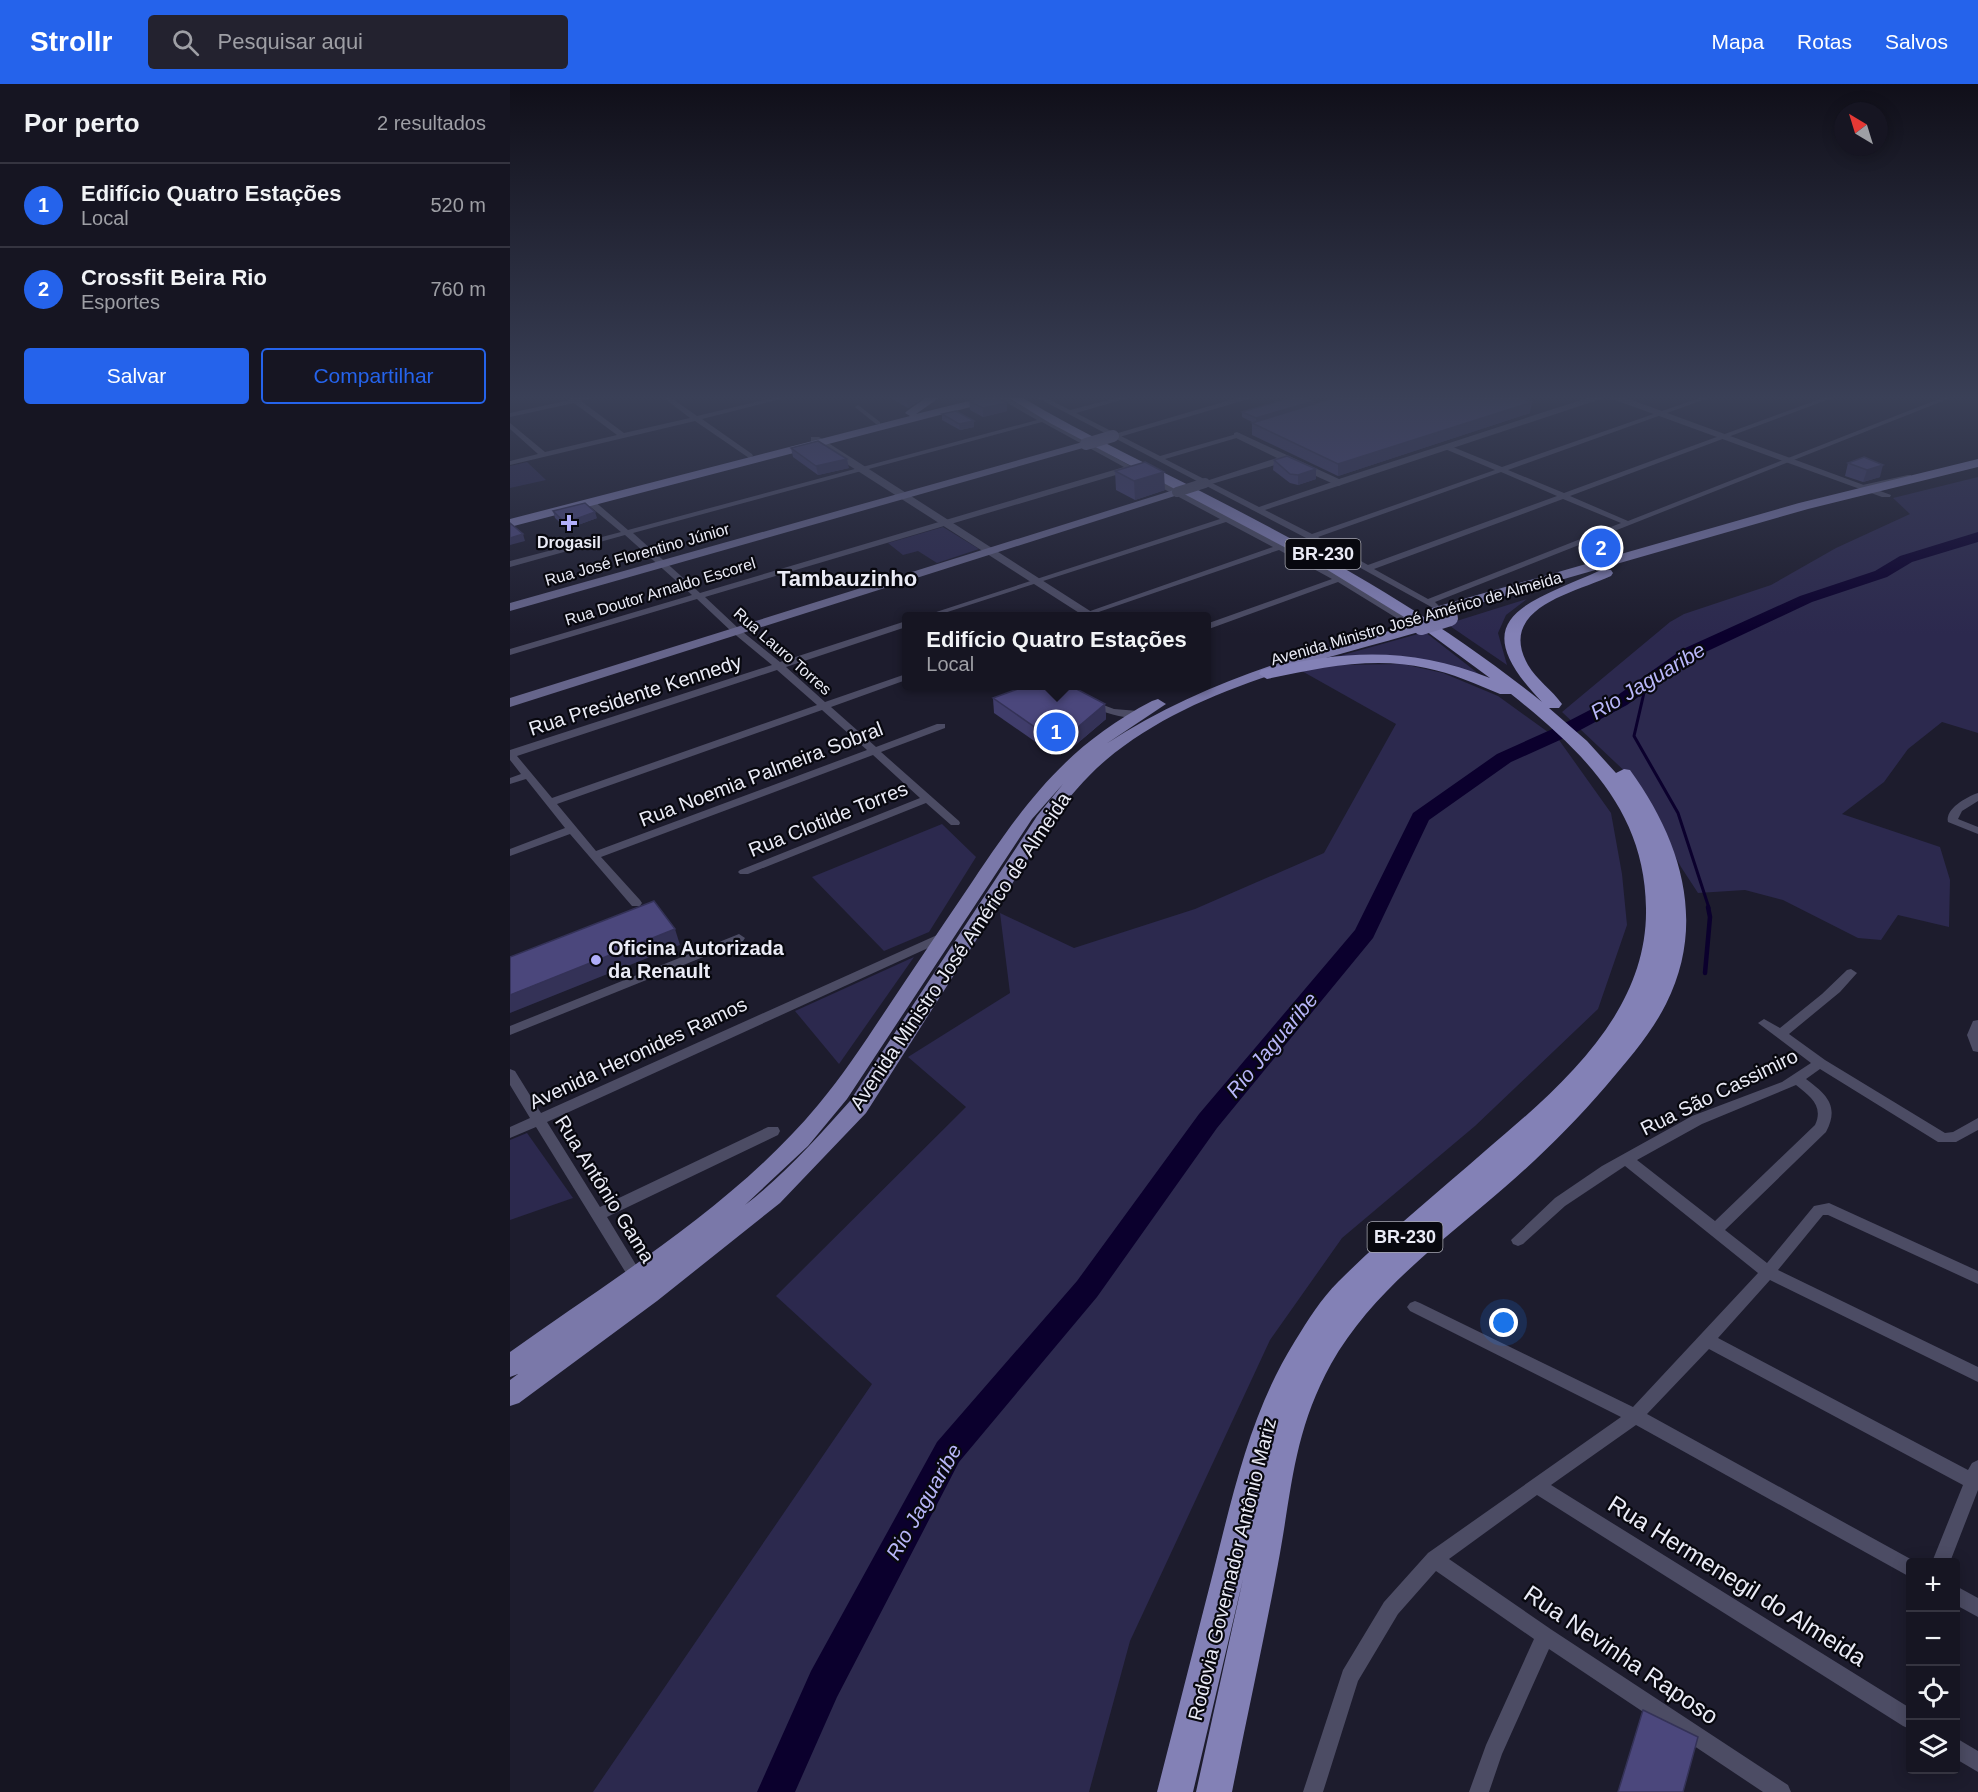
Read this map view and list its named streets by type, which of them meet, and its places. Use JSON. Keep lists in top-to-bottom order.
{
  "streets": {
    "highway": ["BR-230", "Rodovia Governador Antônio Mariz"],
    "main road": ["Rua José Florentino Júnior", "Avenida Ministro José Américo de Almeida"],
    "street": [
      "Rua Doutor Arnaldo Escorel",
      "Rua Lauro Torres",
      "Rua Presidente Kennedy",
      "Rua Noemia Palmeira Sobral",
      "Rua Clotilde Torres",
      "Avenida Heronides Ramos",
      "Rua São Cassimiro",
      "Rua Antônio Gama",
      "Rua Hermenegil do Almeida",
      "Rua Nevinha Raposo"
    ]
  },
  "crossings": [
    ["Rua José Florentino Júnior", "Rua Lauro Torres"],
    ["Rua Doutor Arnaldo Escorel", "Rua Lauro Torres"],
    ["Avenida Ministro José Américo de Almeida", "Avenida Heronides Ramos"],
    ["Avenida Ministro José Américo de Almeida", "Rua Antônio Gama"],
    ["Rua Lauro Torres", "Rua Presidente Kennedy"],
    ["Rua Lauro Torres", "Rua Noemia Palmeira Sobral"],
    ["Rua Lauro Torres", "Rua Clotilde Torres"],
    ["Avenida Heronides Ramos", "Rua Antônio Gama"]
  ],
  "districts": ["Tambauzinho"],
  "water": ["Rio Jaguaribe"],
  "places": {
    "health": ["Drogasil"],
    "other": ["Oficina Autorizada da Renault"]
  },
  "north": "top left",
  "page": {
    "header": "Strollr",
    "search": "Pesquisar aqui",
    "nav": ["Mapa", "Rotas", "Salvos"],
    "heading": ["Por perto", "2 resultados"],
    "list": [
      {
        "mark": "1",
        "name": "Edifício Quatro Estações",
        "note": "Local",
        "value": "520 m"
      },
      {
        "mark": "2",
        "name": "Crossfit Beira Rio",
        "note": "Esportes",
        "value": "760 m"
      }
    ],
    "buttons": ["Salvar", "Compartilhar"],
    "pins": ["2", "1"],
    "popup": ["Edifício Quatro Estações", "Local"],
    "map_buttons": ["+", "−"]
  }
}
